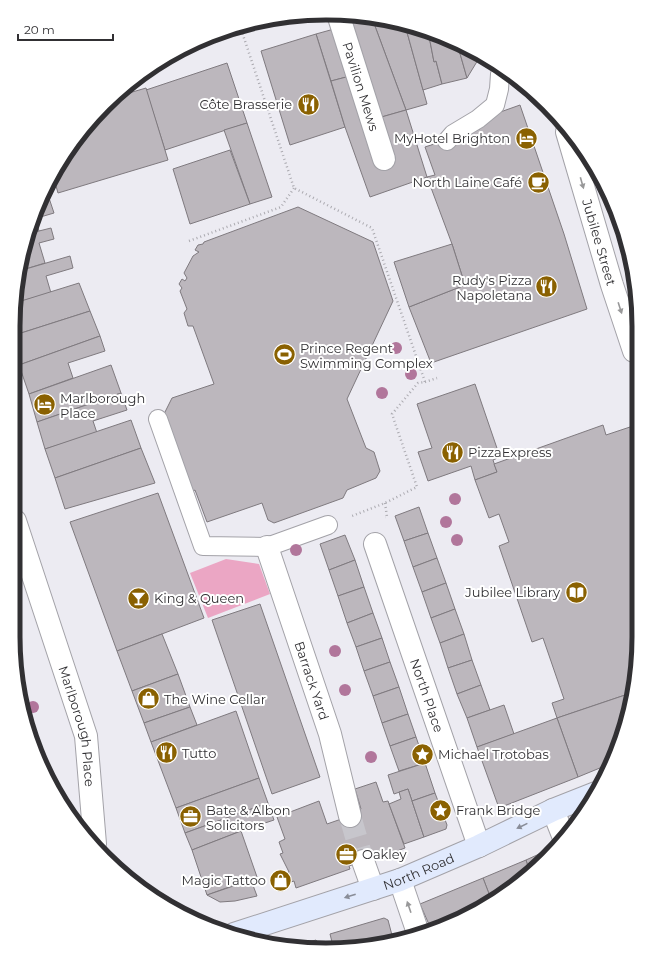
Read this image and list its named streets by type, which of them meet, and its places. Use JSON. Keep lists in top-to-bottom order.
{
  "streets": {
    "street": [
      "Pavilion Mews",
      "Jubilee Street",
      "Barrack Yard",
      "North Place",
      "Marlborough Place",
      "North Road"
    ]
  },
  "crossings": [
    ["North Place", "North Road"]
  ],
  "one_way": ["Jubilee Street", "North Road"],
  "places": {
    "restaurant": [
      "Côte Brasserie",
      "Rudy's Pizza Napoletana",
      "PizzaExpress",
      "Tutto"
    ],
    "hotel": ["MyHotel Brighton", "Marlborough Place"],
    "cafe": ["North Laine Café"],
    "sports": ["Prince Regent Swimming Complex"],
    "library": ["Jubilee Library"],
    "bar": ["King & Queen"],
    "shop": ["The Wine Cellar", "Magic Tattoo"],
    "place": ["Michael Trotobas", "Frank Bridge"],
    "office": ["Bate & Albon Solicitors", "Oakley"]
  },
  "scale_bar": "20 m"
}
